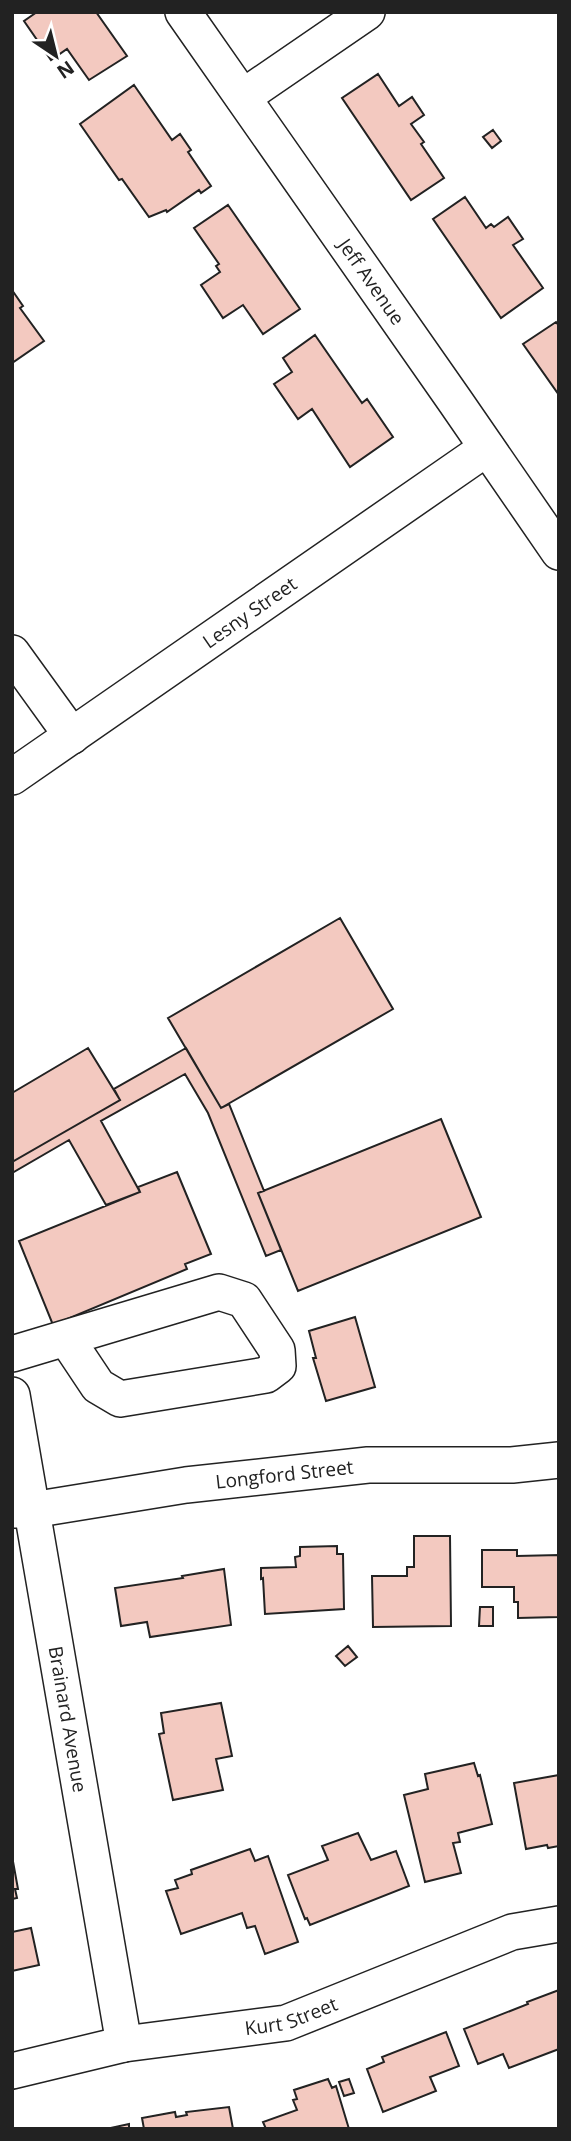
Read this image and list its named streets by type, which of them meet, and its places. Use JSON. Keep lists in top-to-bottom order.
{
  "streets": {
    "street": [
      "Jeff Avenue",
      "Lesny Street",
      "Longford Street",
      "Brainard Avenue",
      "Kurt Street"
    ]
  },
  "crossings": [
    ["Jeff Avenue", "Lesny Street"],
    ["Longford Street", "Brainard Avenue"],
    ["Brainard Avenue", "Kurt Street"]
  ],
  "north": "bottom right"
}
